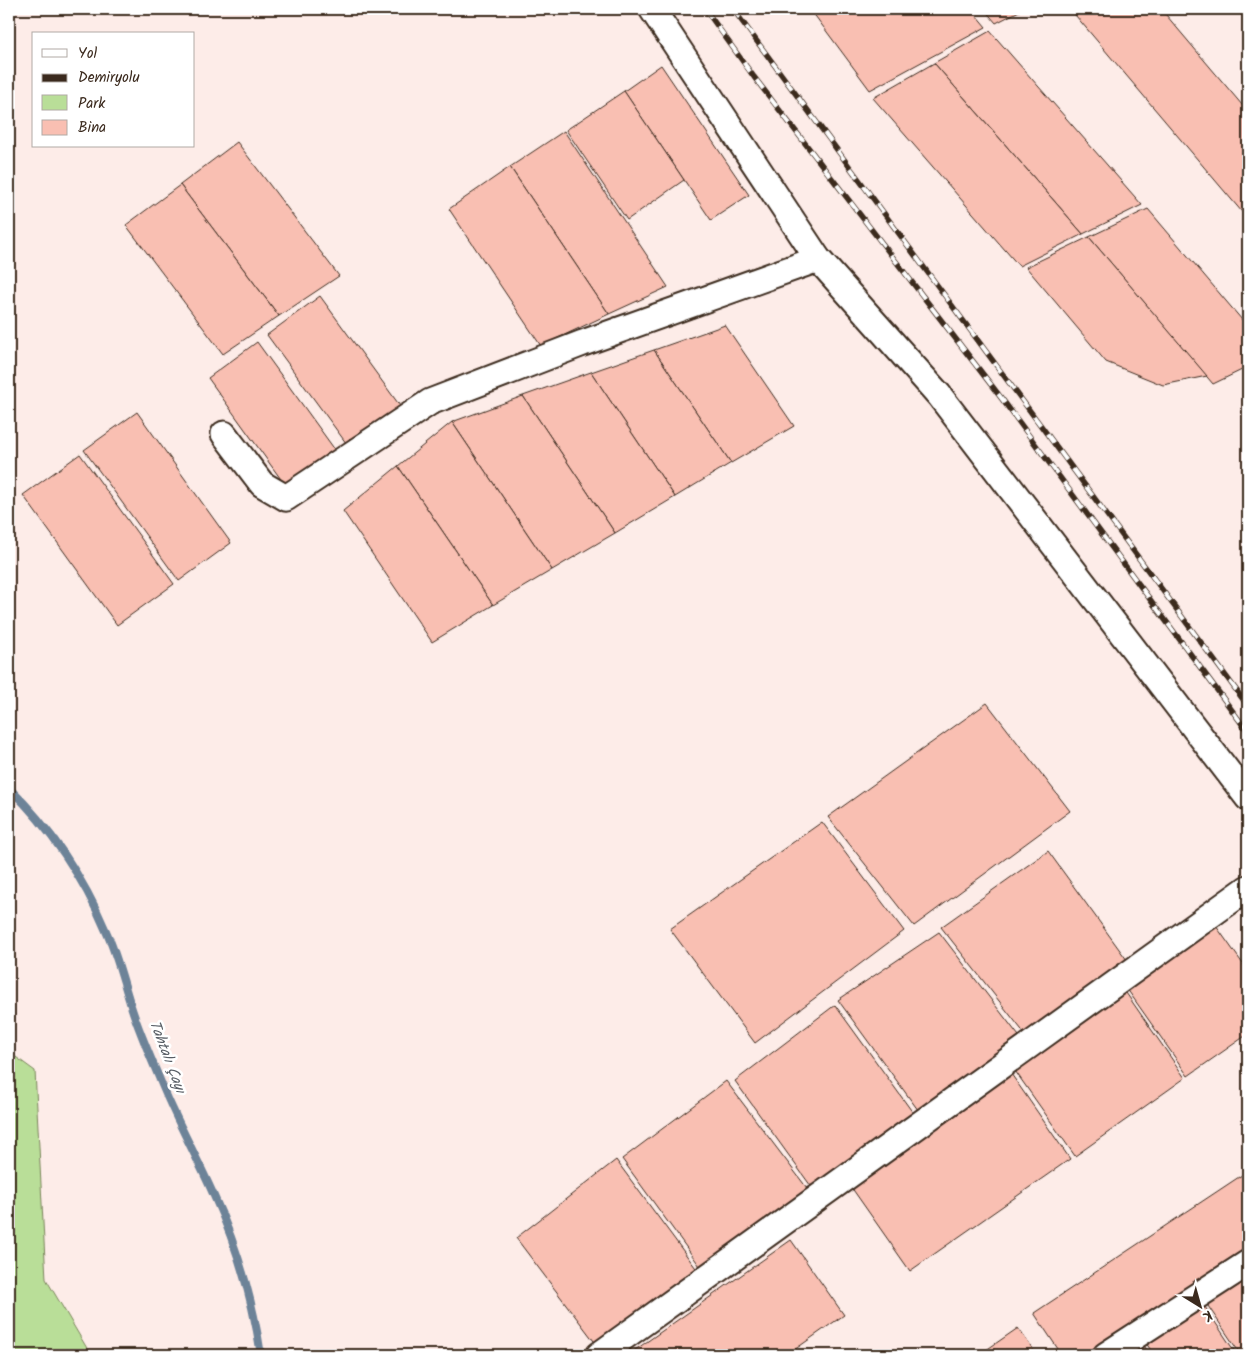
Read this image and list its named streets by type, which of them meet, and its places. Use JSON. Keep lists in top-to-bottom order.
{
  "water": ["Tahtalı Çayı"],
  "legend": [
    "Yol",
    "Demiryolu",
    "Park",
    "Bina"
  ],
  "north": "bottom right"
}
